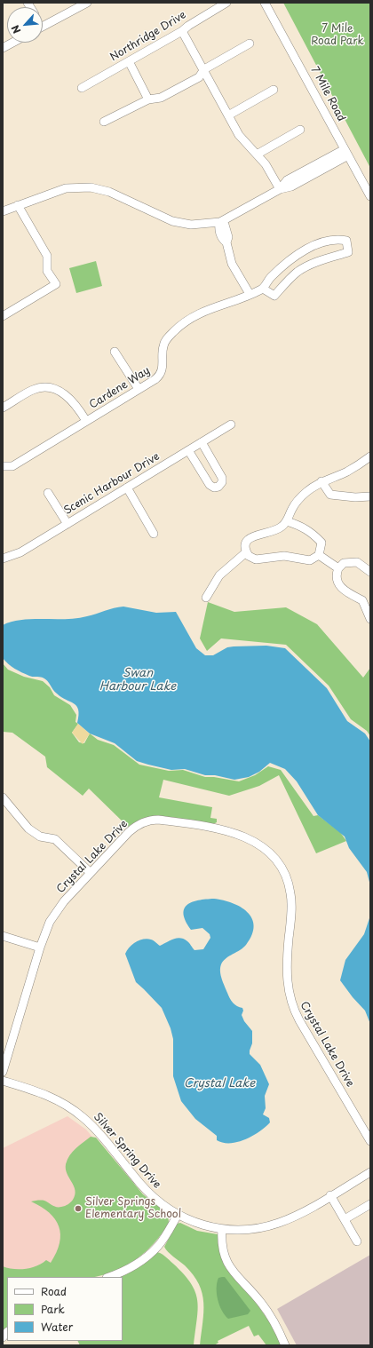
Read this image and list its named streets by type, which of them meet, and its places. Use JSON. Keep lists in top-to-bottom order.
{
  "streets": {
    "street": [
      "Northridge Drive",
      "7 Mile Road",
      "Cardene Way",
      "Scenic Harbour Drive",
      "Crystal Lake Drive",
      "Silver Spring Drive"
    ]
  },
  "water": ["Swan Harbour Lake", "Crystal Lake"],
  "parks": ["7 Mile Road Park"],
  "places": ["Silver Springs Elementary School"],
  "legend": ["Road", "Park", "Water"],
  "north": "bottom left"
}
